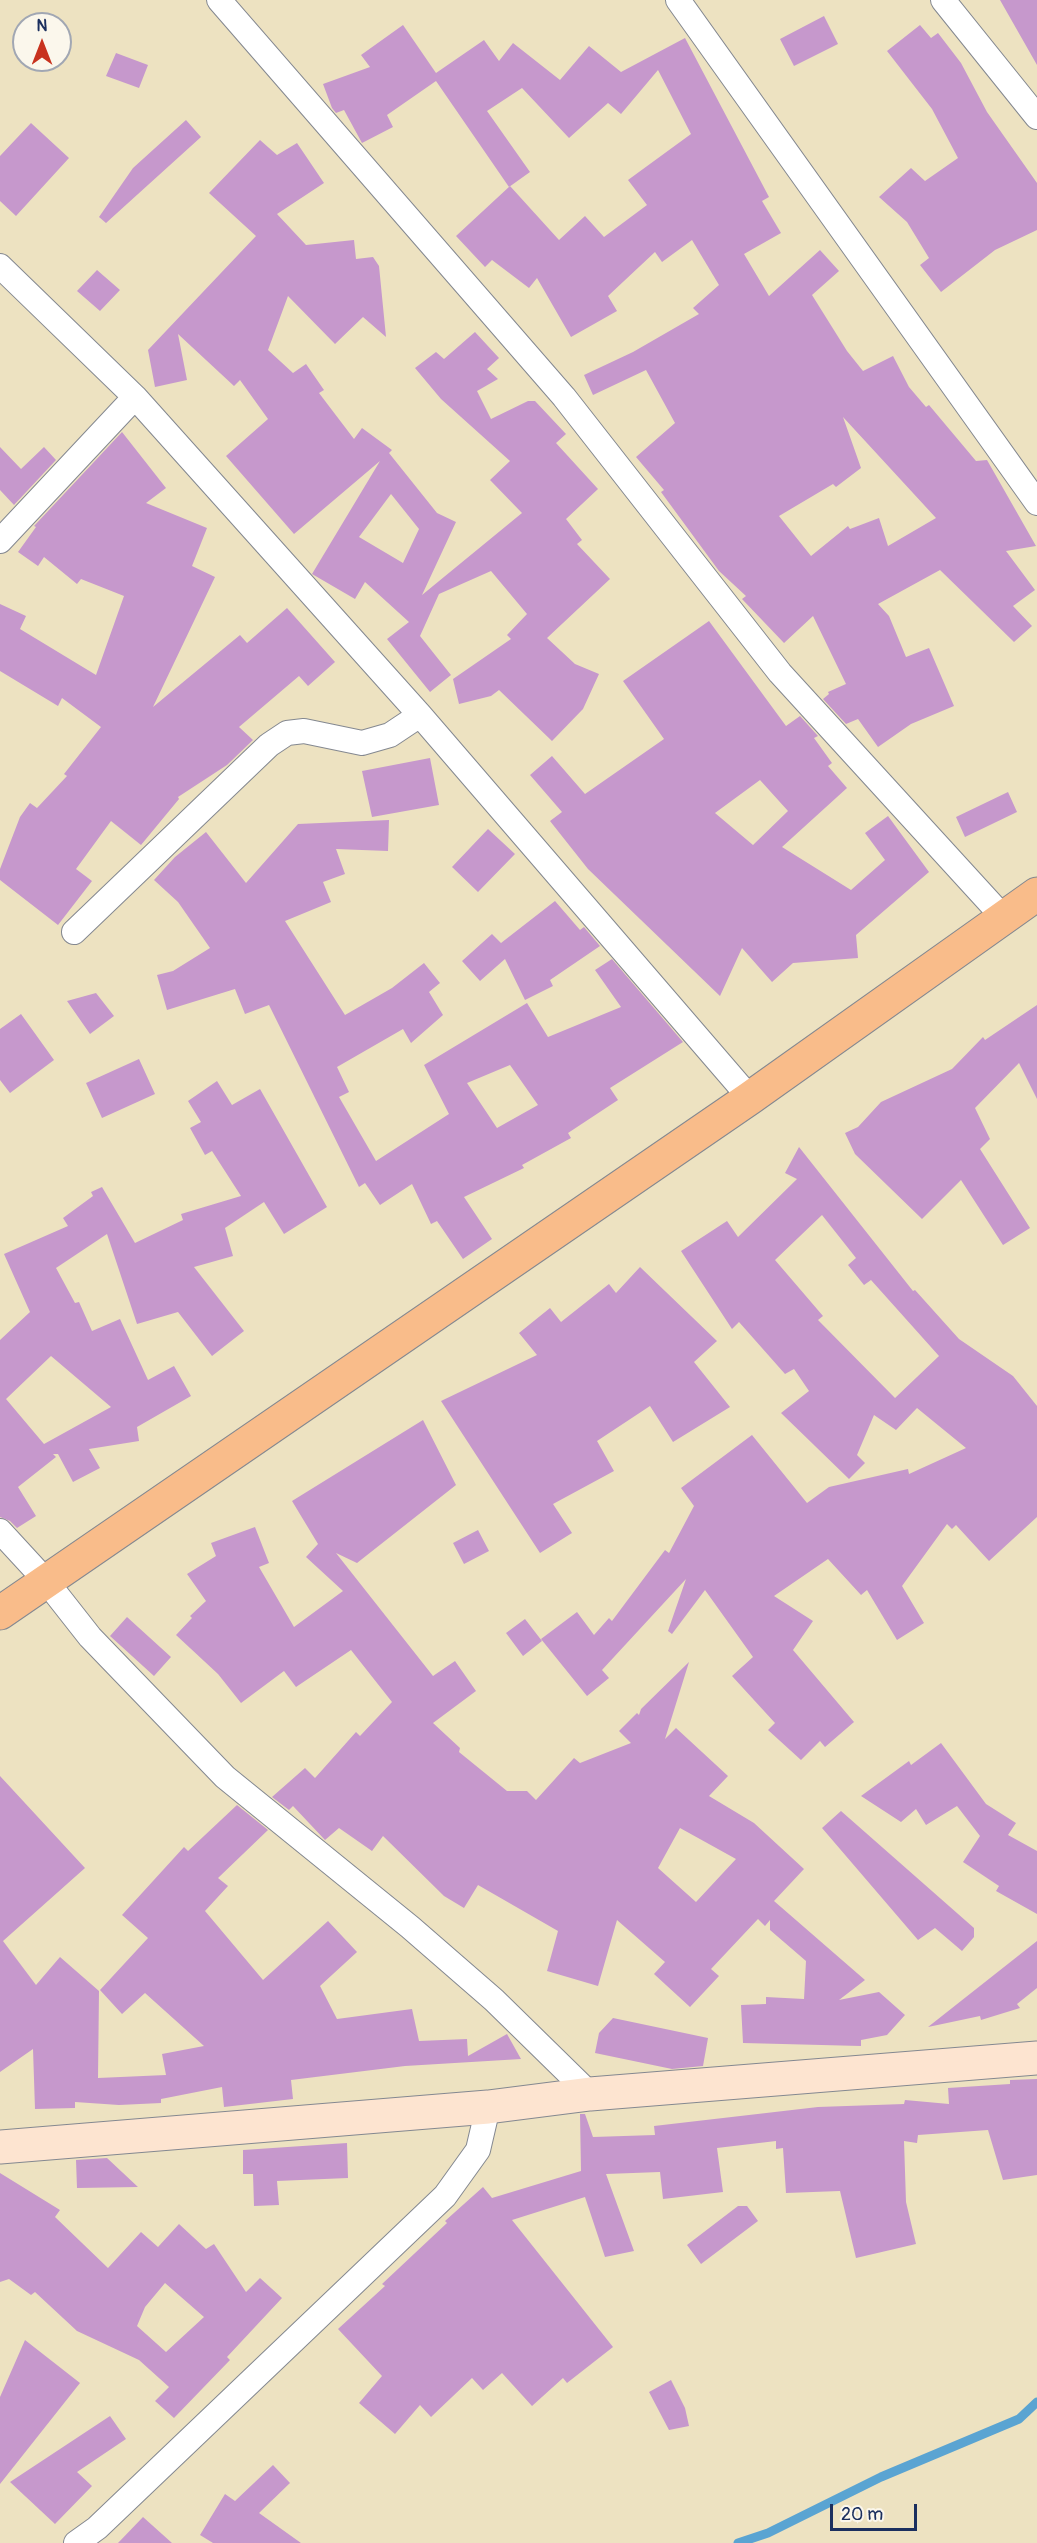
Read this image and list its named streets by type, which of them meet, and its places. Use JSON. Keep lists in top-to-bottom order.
{
  "scale_bar": "20 m",
  "north": "top"
}
